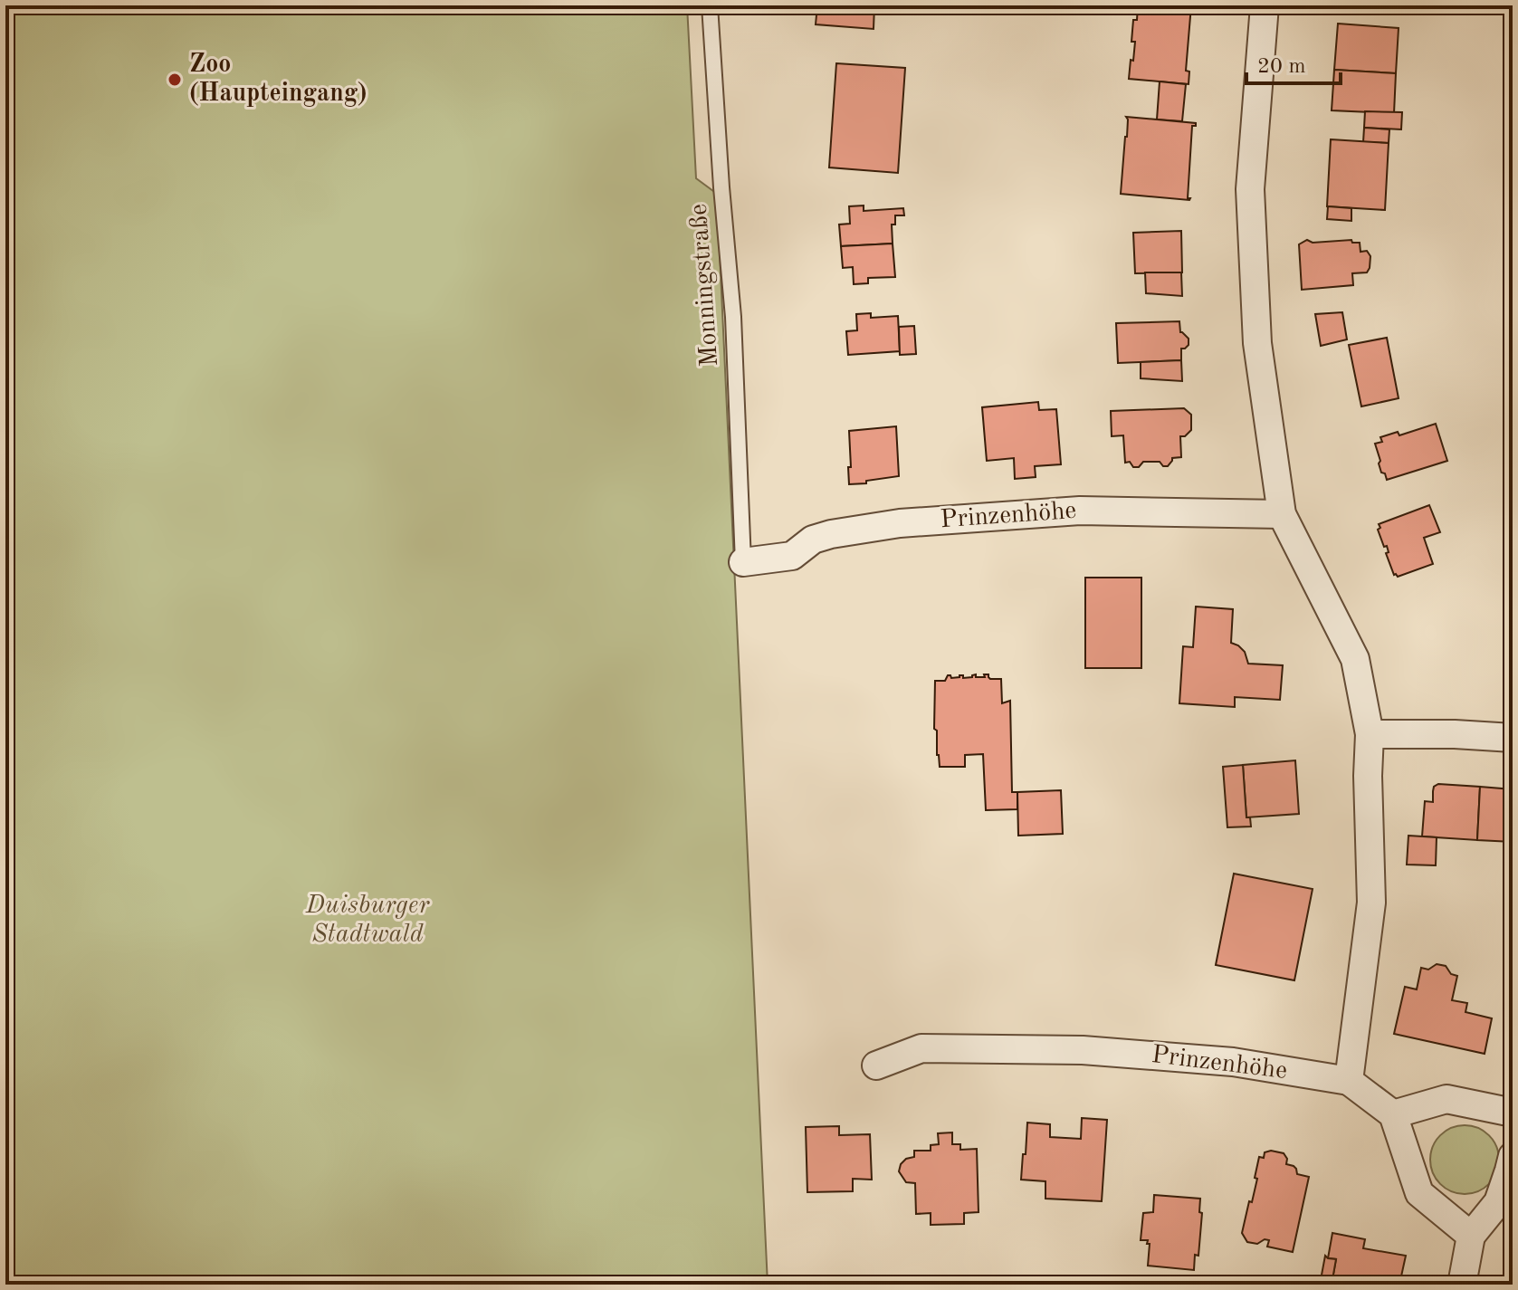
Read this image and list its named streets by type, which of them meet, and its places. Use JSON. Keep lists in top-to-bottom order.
{
  "streets": {
    "street": ["Prinzenhöhe"],
    "lane": ["Monningstraße"]
  },
  "crossings": [
    ["Monningstraße", "Prinzenhöhe"]
  ],
  "parks": ["Duisburger Stadtwald"],
  "places": ["Zoo (Haupteingang)"],
  "scale_bar": "20 m"
}
